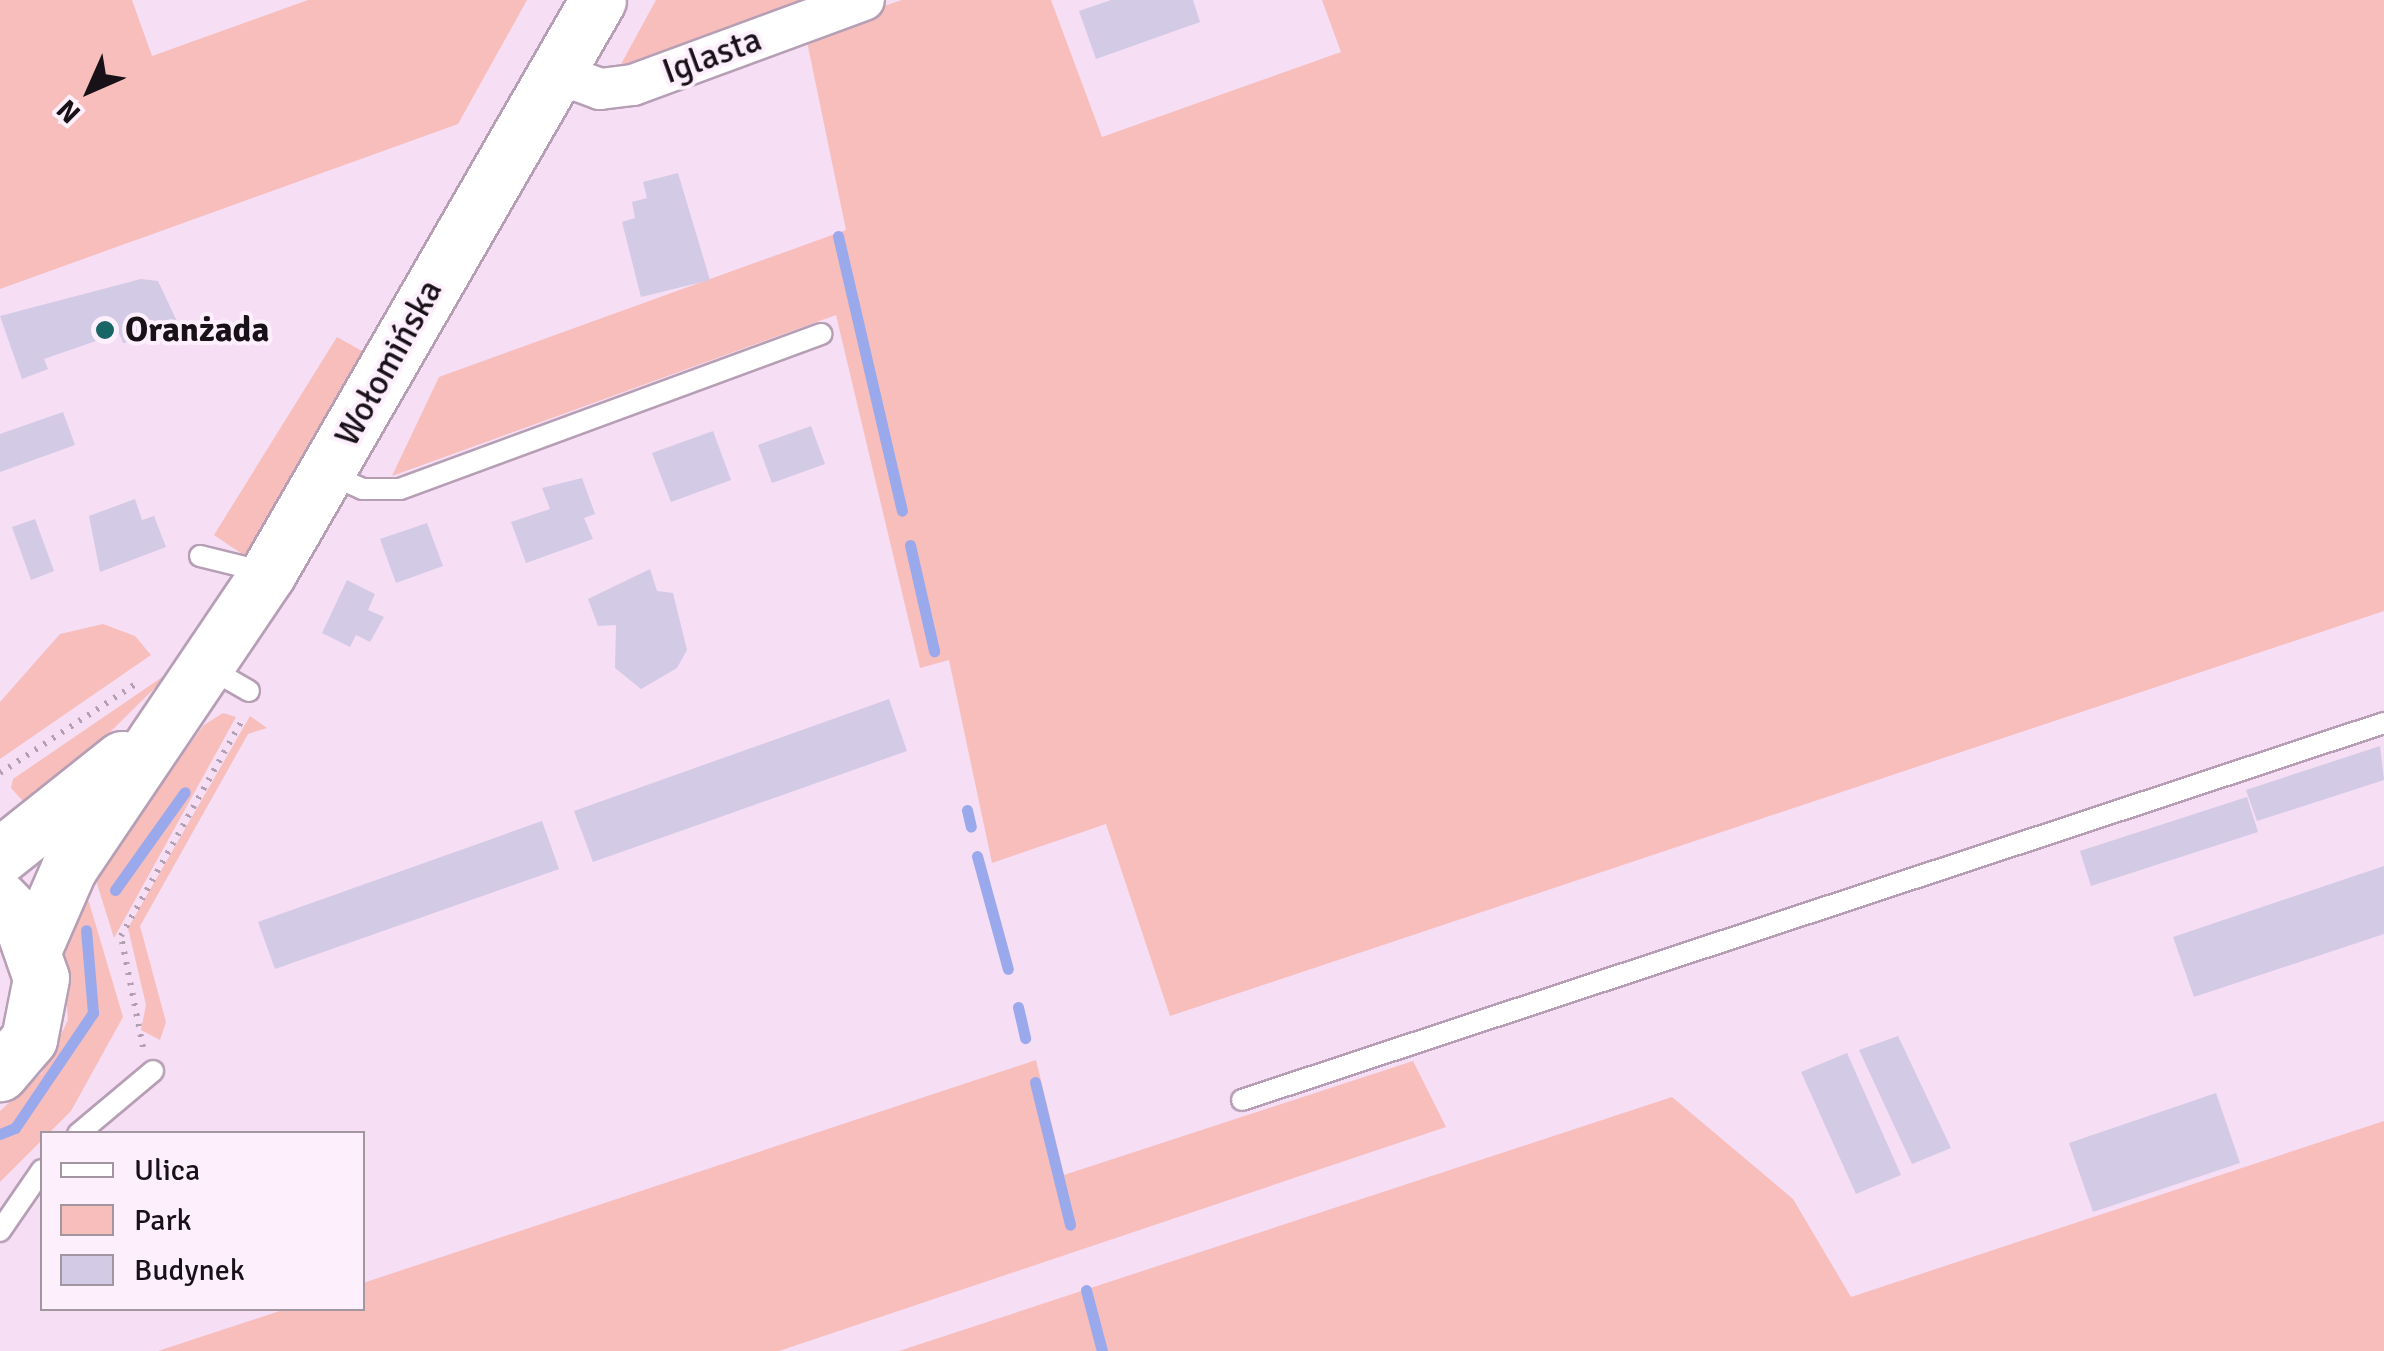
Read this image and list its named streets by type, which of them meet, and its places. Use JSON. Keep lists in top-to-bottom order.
{
  "streets": {
    "main road": ["Wołomińska"],
    "street": ["Iglasta"]
  },
  "crossings": [
    ["Iglasta", "Wołomińska"]
  ],
  "places": ["Oranżada"],
  "legend": ["Ulica", "Park", "Budynek"],
  "north": "bottom left"
}
